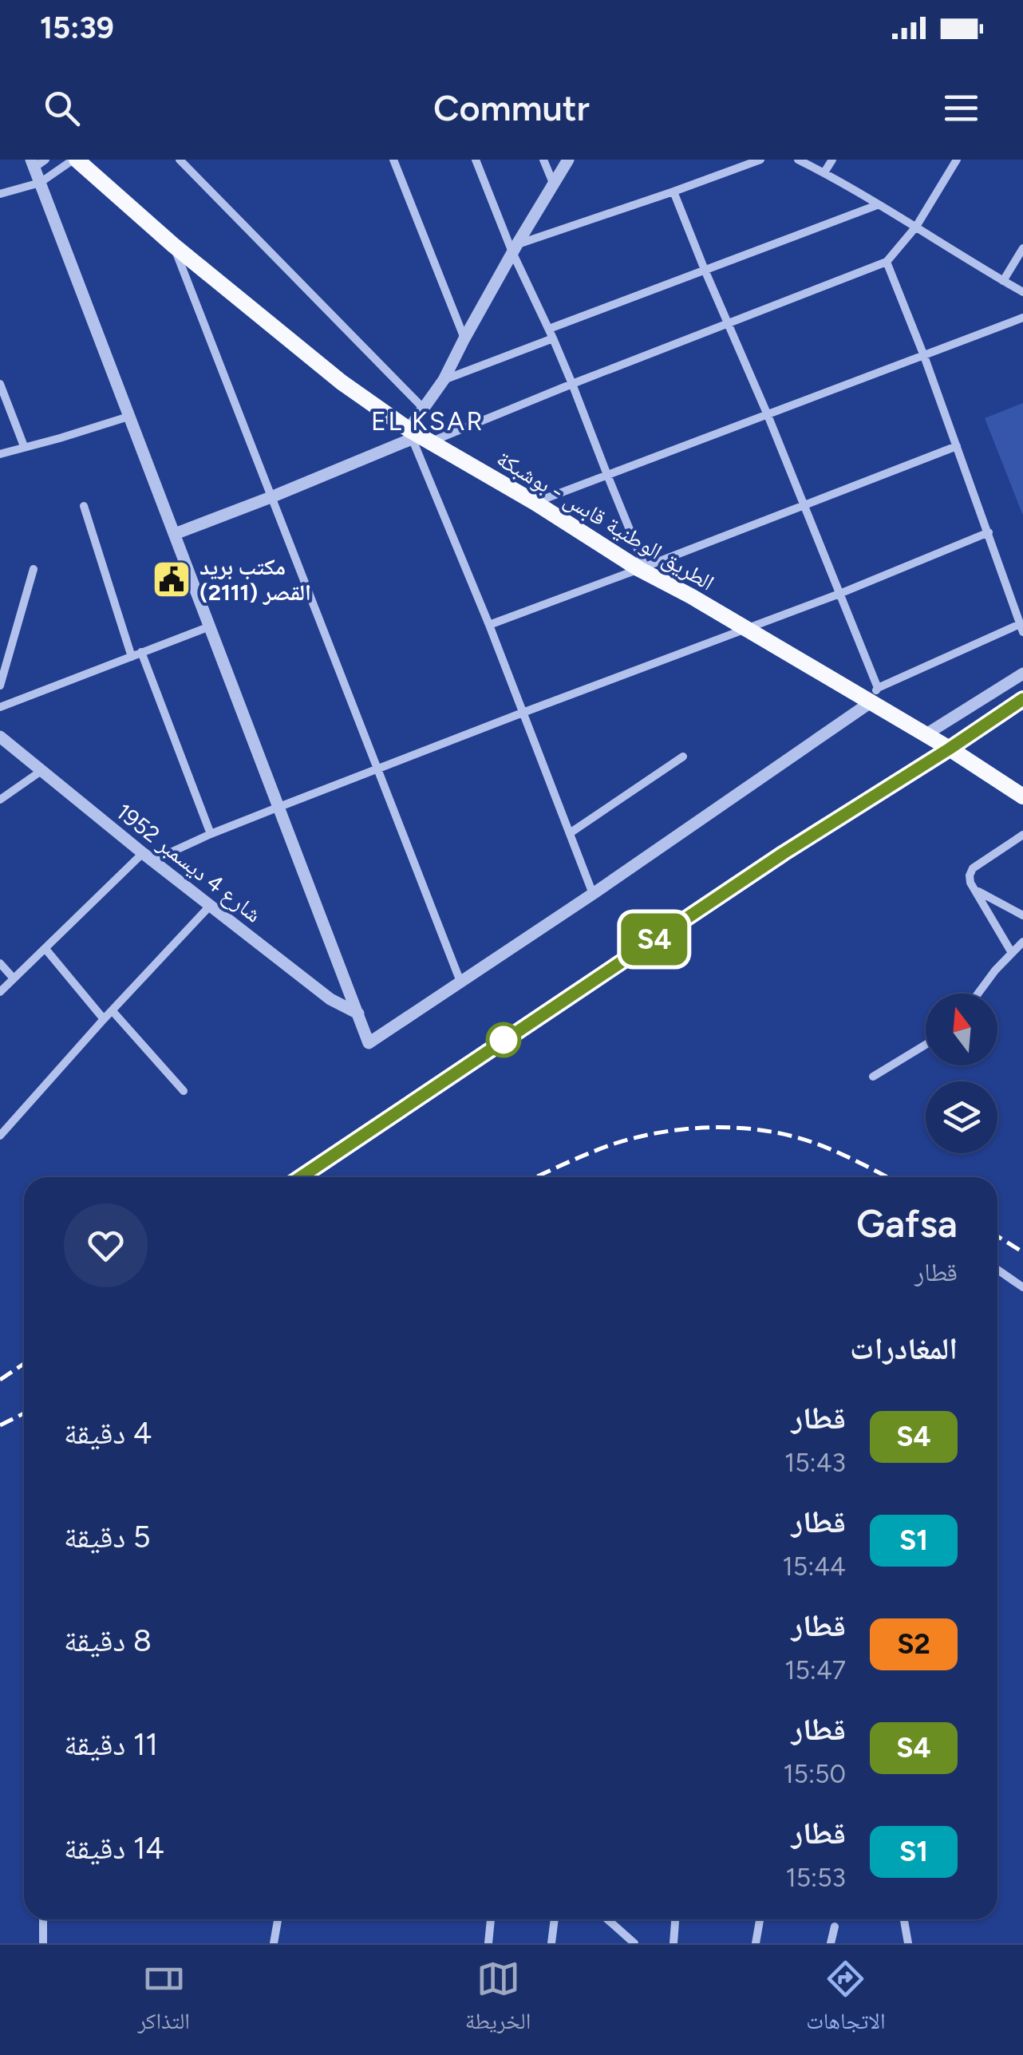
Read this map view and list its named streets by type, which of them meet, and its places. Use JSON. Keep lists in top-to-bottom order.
{
  "streets": {
    "main road": ["الطريق الوطنية قابس - بوشبكة"],
    "street": ["شارع 4 ديسمبر 1952"]
  },
  "districts": ["EL KSAR"],
  "places": {
    "public building": ["مكتب بريد القصر (2111)"]
  },
  "north": "top",
  "page": {
    "status": "15:39",
    "header": "Commutr",
    "on_map": "S4",
    "heading": [
      ["Gafsa", "قطار"],
      "المغادرات"
    ],
    "list": [
      {
        "mark": "S4",
        "name": "قطار",
        "note": "15:43",
        "value": "4 دقيقة"
      },
      {
        "mark": "S1",
        "name": "قطار",
        "note": "15:44",
        "value": "5 دقيقة"
      },
      {
        "mark": "S2",
        "name": "قطار",
        "note": "15:47",
        "value": "8 دقيقة"
      },
      {
        "mark": "S4",
        "name": "قطار",
        "note": "15:50",
        "value": "11 دقيقة"
      },
      {
        "mark": "S1",
        "name": "قطار",
        "note": "15:53",
        "value": "14 دقيقة"
      }
    ],
    "tabs": ["الاتجاهات", "الخريطة", "التذاكر"]
  }
}
